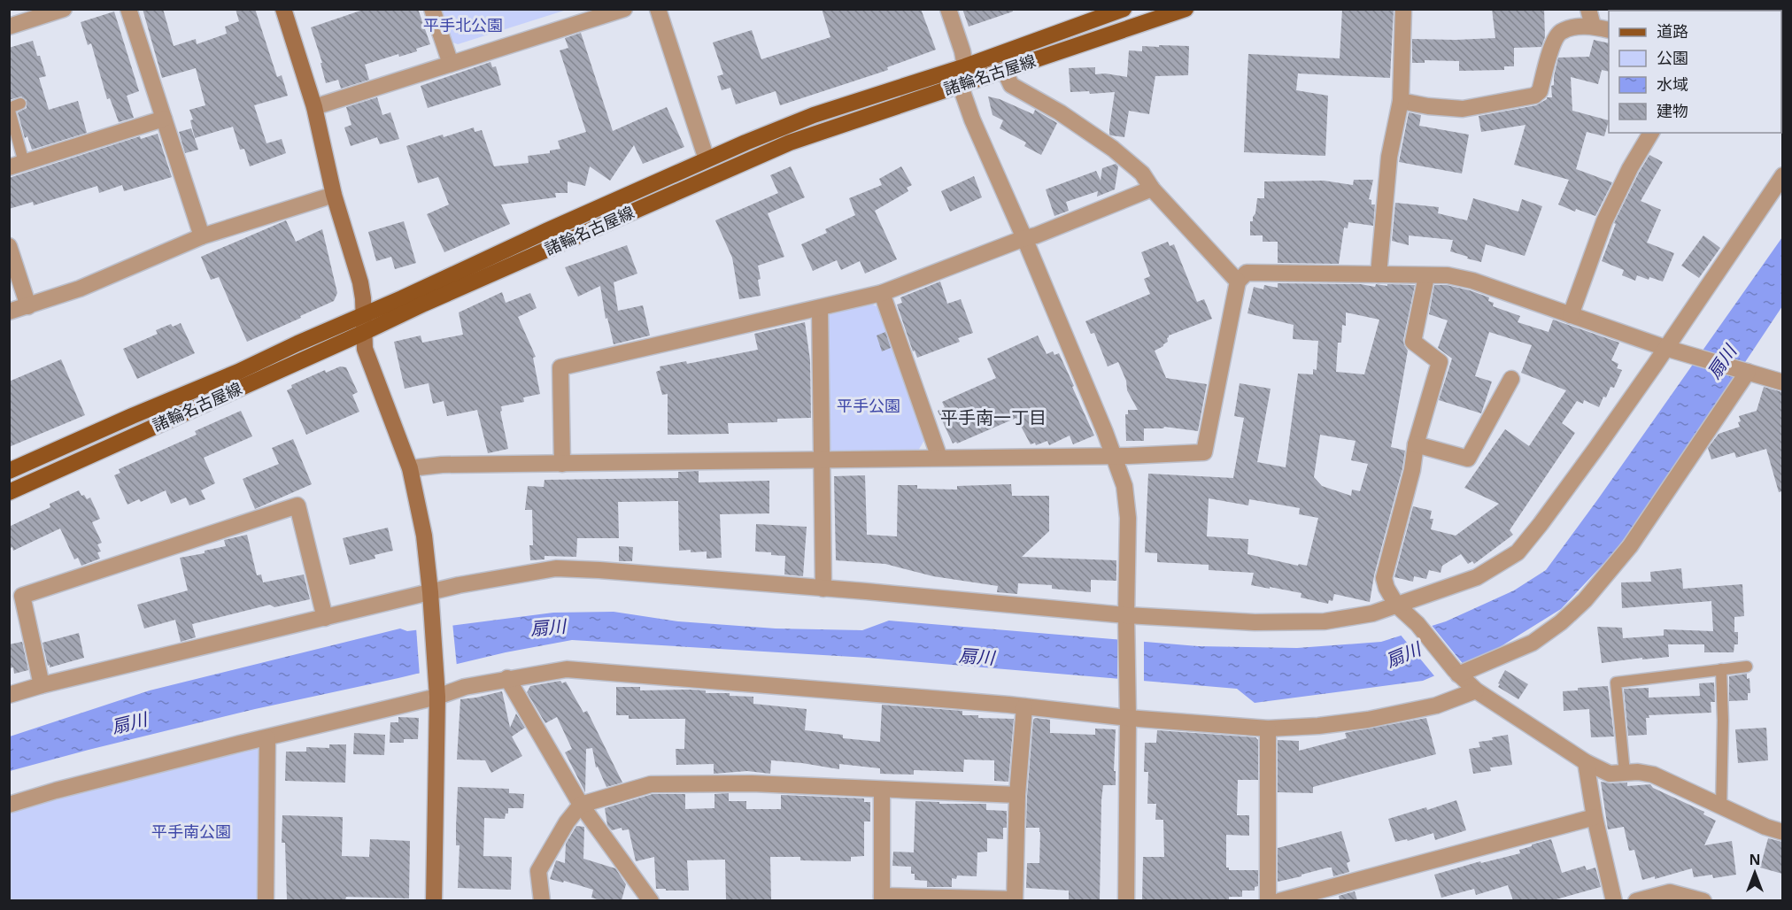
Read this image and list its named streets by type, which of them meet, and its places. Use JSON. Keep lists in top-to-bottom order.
{
  "streets": {
    "main road": ["諸輪名古屋線"]
  },
  "districts": ["平手南一丁目"],
  "water": ["扇川"],
  "parks": ["平手北公園", "平手公園", "平手南公園"],
  "legend": [
    "道路",
    "公園",
    "水域",
    "建物"
  ],
  "north": "top"
}
